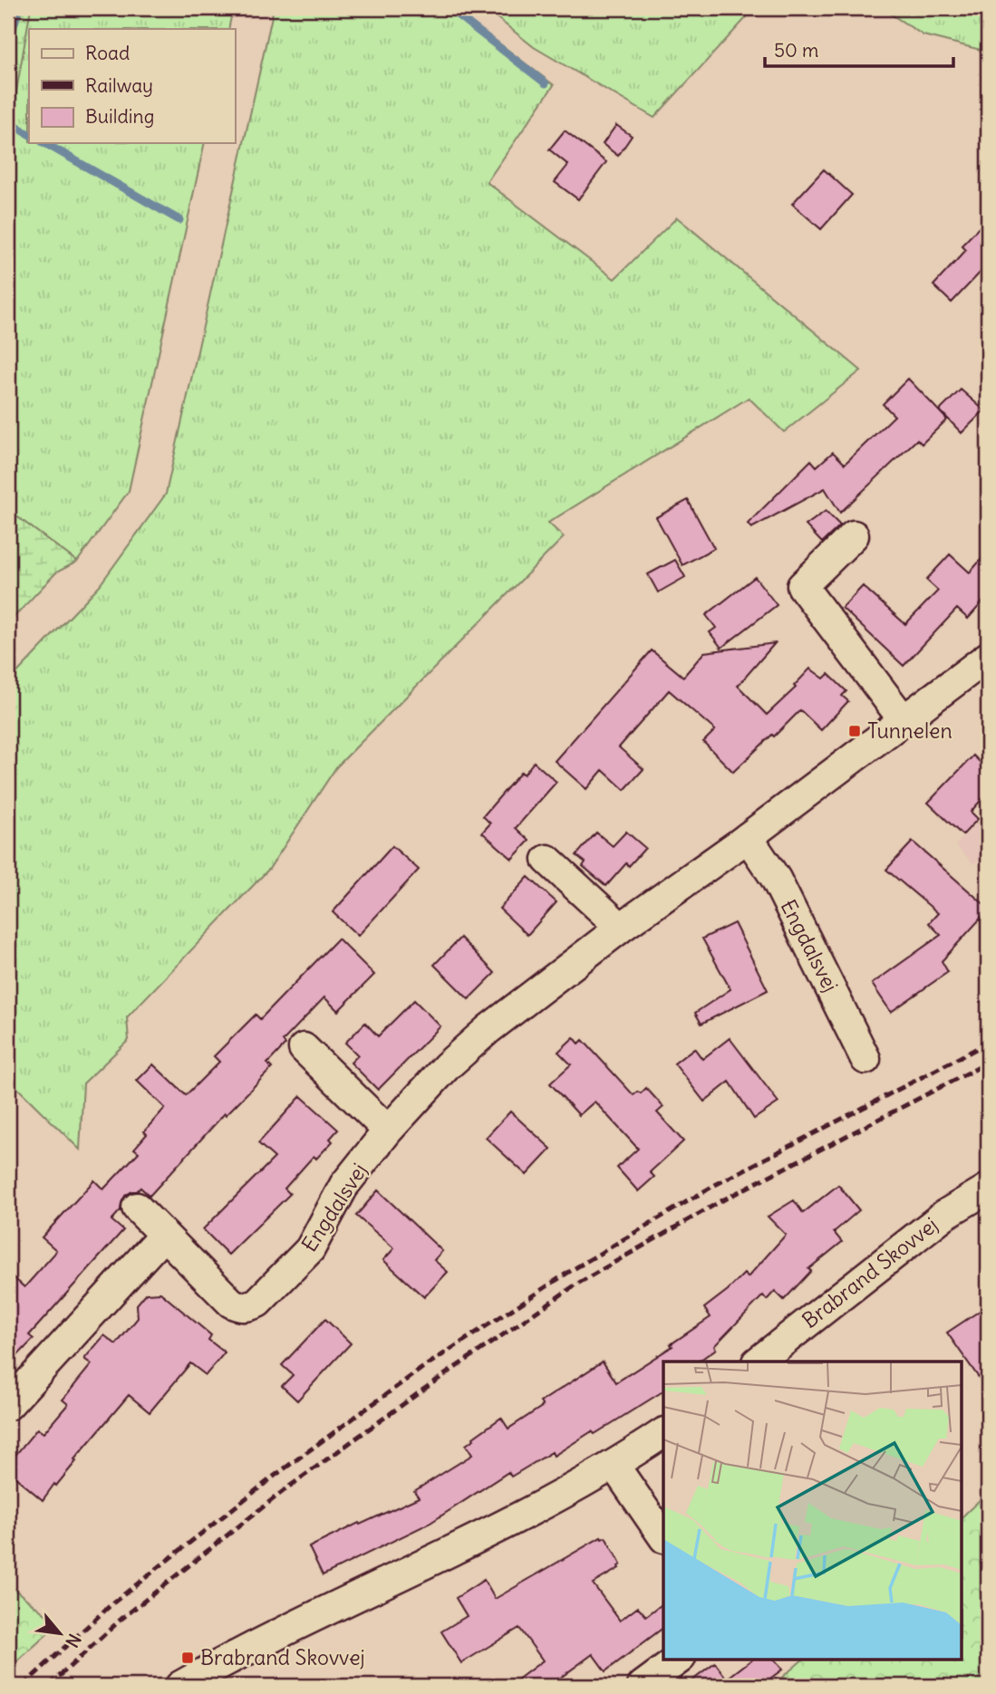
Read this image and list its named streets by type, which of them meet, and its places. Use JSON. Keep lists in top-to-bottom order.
{
  "streets": {
    "street": ["Engdalsvej", "Brabrand Skovvej"]
  },
  "places": {
    "transit": ["Tunnelen", "Brabrand Skovvej"]
  },
  "legend": ["Road", "Railway", "Building"],
  "scale_bar": "50 m",
  "north": "bottom right"
}
